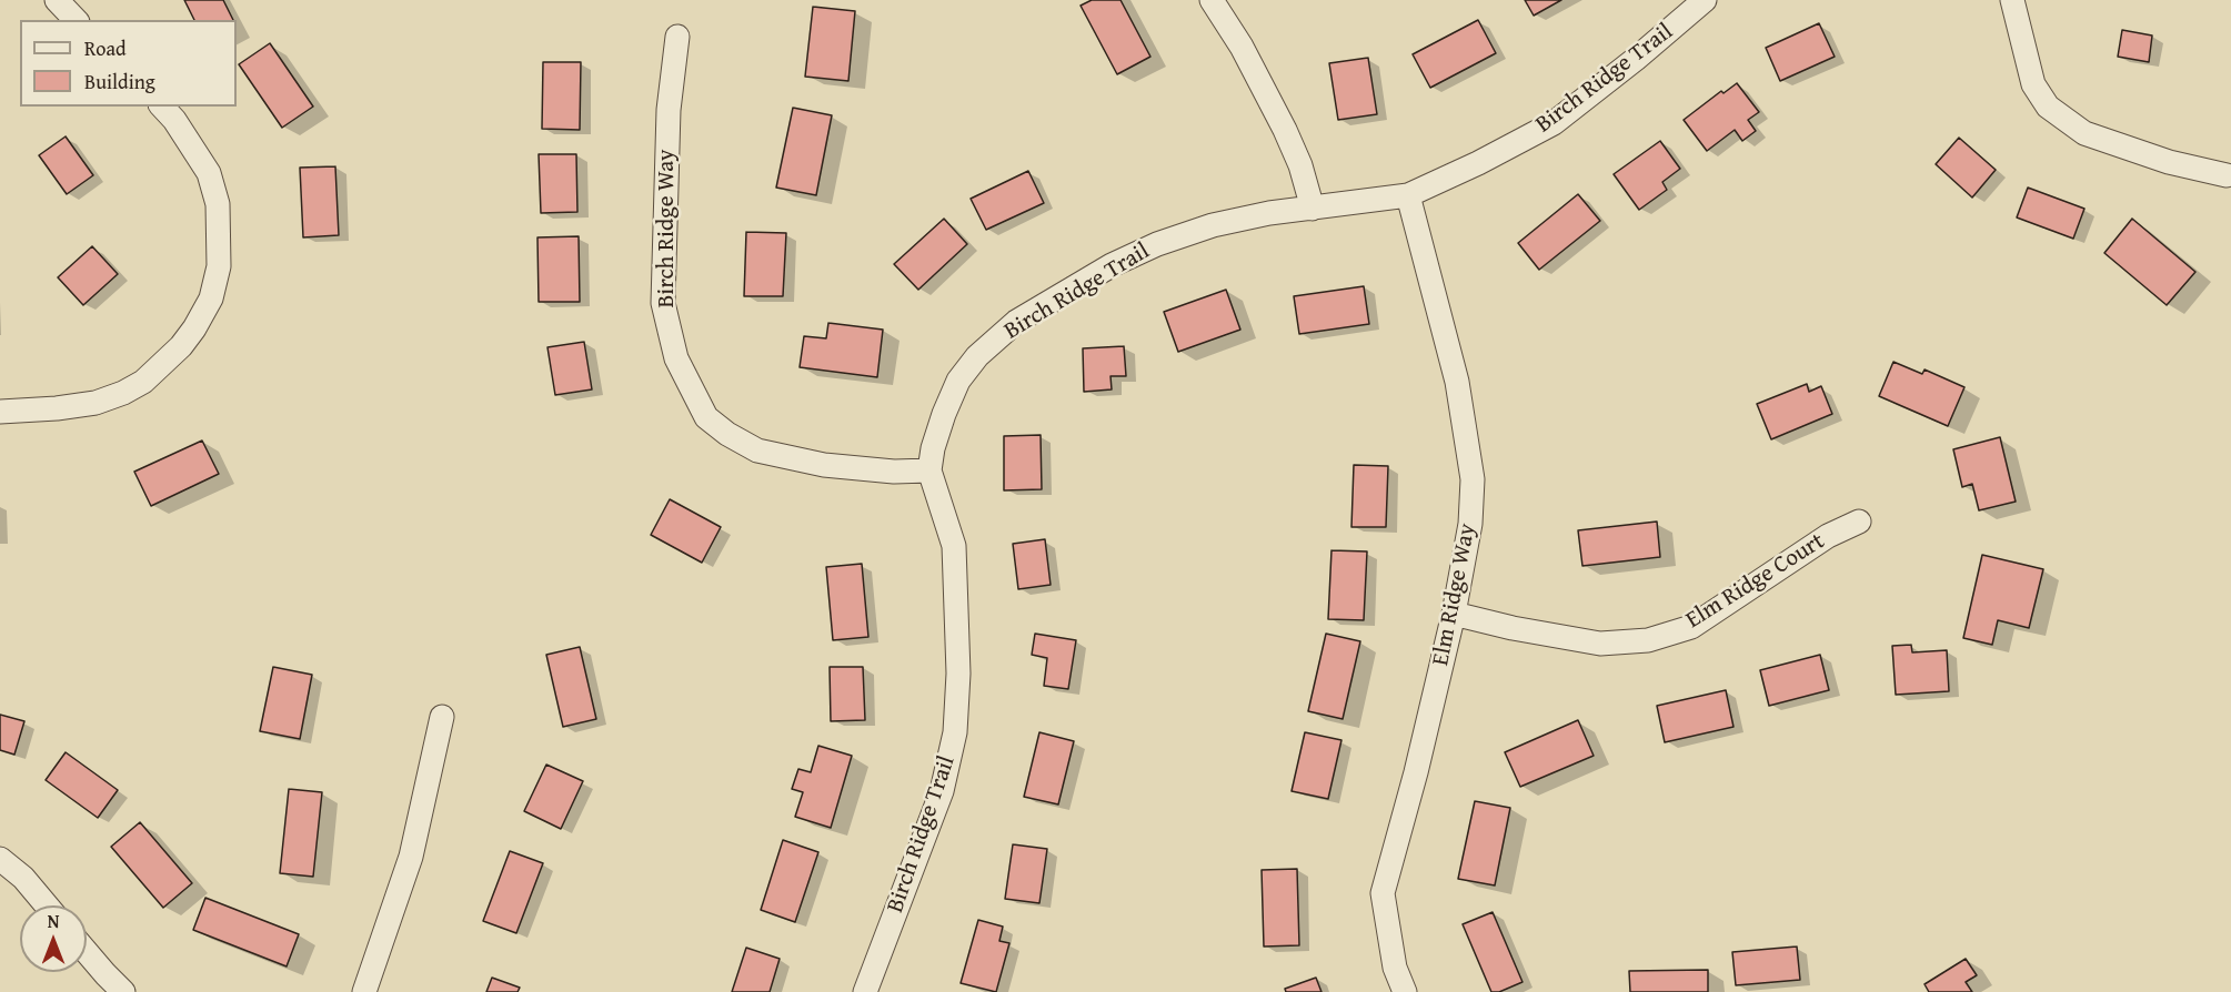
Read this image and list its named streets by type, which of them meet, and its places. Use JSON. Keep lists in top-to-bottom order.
{
  "streets": {
    "street": [
      "Birch Ridge Trail",
      "Birch Ridge Way",
      "Elm Ridge Court",
      "Elm Ridge Way"
    ]
  },
  "crossings": [
    ["Birch Ridge Trail", "Birch Ridge Way"],
    ["Birch Ridge Trail", "Elm Ridge Way"],
    ["Elm Ridge Court", "Elm Ridge Way"]
  ],
  "legend": ["Road", "Building"],
  "north": "top"
}
